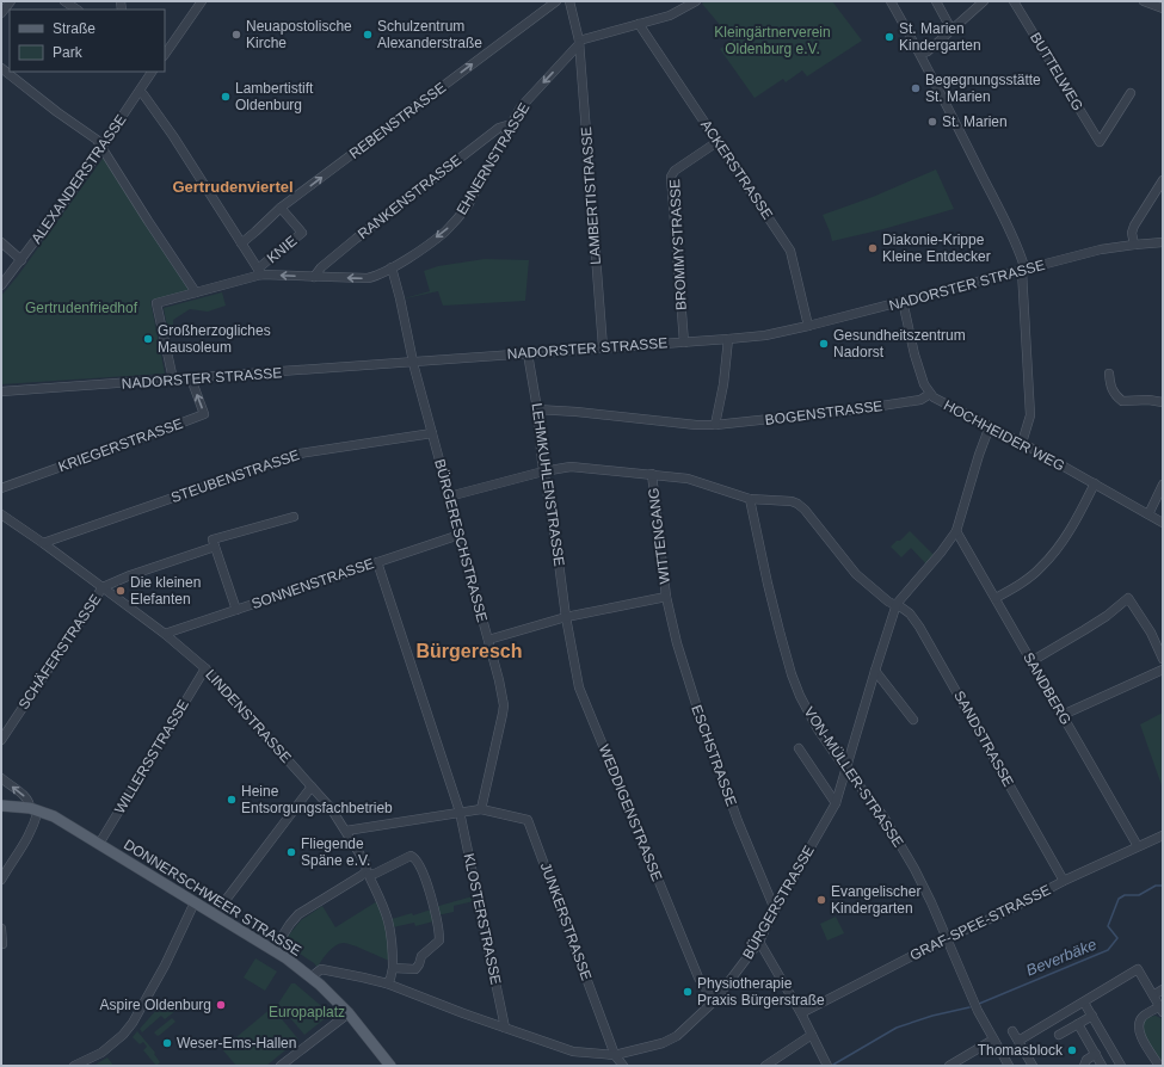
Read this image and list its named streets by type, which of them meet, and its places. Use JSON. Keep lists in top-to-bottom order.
{
  "streets": {
    "main road": ["DONNERSCHWEER STRASSE"],
    "street": [
      "BUTTELWEG",
      "REBENSTRASSE",
      "EHNERNSTRASSE",
      "ACKERSTRASSE",
      "ALEXANDERSTRASSE",
      "LAMBERTISTRASSE",
      "RANKENSTRASSE",
      "BROMMYSTRASSE",
      "KNIE",
      "NADORSTER STRASSE",
      "BOGENSTRASSE",
      "HOCHHEIDER WEG",
      "KRIEGERSTRASSE",
      "STEUBENSTRASSE",
      "LEHMKUHLENSTRASSE",
      "WITTENGANG",
      "BÜRGERESCHSTRASSE",
      "SONNENSTRASSE",
      "SCHÄFERSTRASSE",
      "SANDBERG",
      "LINDENSTRASSE",
      "SANDSTRASSE",
      "ESCHSTRASSE",
      "WILLERSSTRASSE",
      "VON-MÜLLER-STRASSE",
      "WEDDIGENSTRASSE",
      "BÜRGERSTRASSE",
      "KLOSTERSTRASSE",
      "JUNKERSTRASSE",
      "GRAF-SPEE-STRASSE"
    ]
  },
  "crossings": [
    ["REBENSTRASSE", "KNIE"],
    ["EHNERNSTRASSE", "LAMBERTISTRASSE"],
    ["EHNERNSTRASSE", "RANKENSTRASSE"],
    ["EHNERNSTRASSE", "KNIE"],
    ["EHNERNSTRASSE", "NADORSTER STRASSE"],
    ["EHNERNSTRASSE", "BÜRGERESCHSTRASSE"],
    ["ACKERSTRASSE", "BROMMYSTRASSE"],
    ["ACKERSTRASSE", "NADORSTER STRASSE"],
    ["LAMBERTISTRASSE", "NADORSTER STRASSE"],
    ["BROMMYSTRASSE", "NADORSTER STRASSE"],
    ["NADORSTER STRASSE", "HOCHHEIDER WEG"],
    ["NADORSTER STRASSE", "KRIEGERSTRASSE"],
    ["NADORSTER STRASSE", "LEHMKUHLENSTRASSE"],
    ["NADORSTER STRASSE", "BÜRGERESCHSTRASSE"],
    ["BOGENSTRASSE", "HOCHHEIDER WEG"],
    ["BOGENSTRASSE", "LEHMKUHLENSTRASSE"],
    ["HOCHHEIDER WEG", "BÜRGERSTRASSE"],
    ["STEUBENSTRASSE", "BÜRGERESCHSTRASSE"],
    ["STEUBENSTRASSE", "LINDENSTRASSE"],
    ["LEHMKUHLENSTRASSE", "SANDSTRASSE"],
    ["LEHMKUHLENSTRASSE", "WEDDIGENSTRASSE"],
    ["WITTENGANG", "SANDSTRASSE"],
    ["WITTENGANG", "ESCHSTRASSE"],
    ["BÜRGERESCHSTRASSE", "SONNENSTRASSE"],
    ["BÜRGERESCHSTRASSE", "SANDSTRASSE"],
    ["BÜRGERESCHSTRASSE", "JUNKERSTRASSE"],
    ["SONNENSTRASSE", "LINDENSTRASSE"],
    ["SONNENSTRASSE", "KLOSTERSTRASSE"],
    ["SCHÄFERSTRASSE", "LINDENSTRASSE"],
    ["SANDBERG", "BÜRGERSTRASSE"],
    ["SANDBERG", "GRAF-SPEE-STRASSE"],
    ["LINDENSTRASSE", "WILLERSSTRASSE"],
    ["SANDSTRASSE", "VON-MÜLLER-STRASSE"],
    ["SANDSTRASSE", "BÜRGERSTRASSE"],
    ["SANDSTRASSE", "GRAF-SPEE-STRASSE"],
    ["ESCHSTRASSE", "BÜRGERSTRASSE"],
    ["WILLERSSTRASSE", "DONNERSCHWEER STRASSE"],
    ["VON-MÜLLER-STRASSE", "BÜRGERSTRASSE"],
    ["VON-MÜLLER-STRASSE", "GRAF-SPEE-STRASSE"],
    ["WEDDIGENSTRASSE", "BÜRGERSTRASSE"],
    ["DONNERSCHWEER STRASSE", "BÜRGERSTRASSE"],
    ["BÜRGERSTRASSE", "KLOSTERSTRASSE"],
    ["BÜRGERSTRASSE", "JUNKERSTRASSE"]
  ],
  "one_way": ["REBENSTRASSE", "EHNERNSTRASSE", "KRIEGERSTRASSE"],
  "districts": ["Gertrudenviertel", "Bürgeresch"],
  "water": ["Beverbäke"],
  "parks": ["Kleingärtnerverein Oldenburg e.V.", "Gertrudenfriedhof", "Europaplatz"],
  "places": [
    "Neuapostolische Kirche",
    "Schulzentrum Alexanderstraße",
    "St. Marien Kindergarten",
    "Begegnungsstätte St. Marien",
    "Lambertistift Oldenburg",
    "St. Marien",
    "Diakonie-Krippe Kleine Entdecker",
    "Großherzogliches Mausoleum",
    "Gesundheitszentrum Nadorst",
    "Die kleinen Elefanten",
    "Heine Entsorgungsfachbetrieb",
    "Fliegende Späne e.V.",
    "Evangelischer Kindergarten",
    "Physiotherapie Praxis Bürgerstraße",
    "Aspire Oldenburg",
    "Weser-Ems-Hallen",
    "Thomasblock"
  ],
  "legend": ["Straße", "Park"]
}
